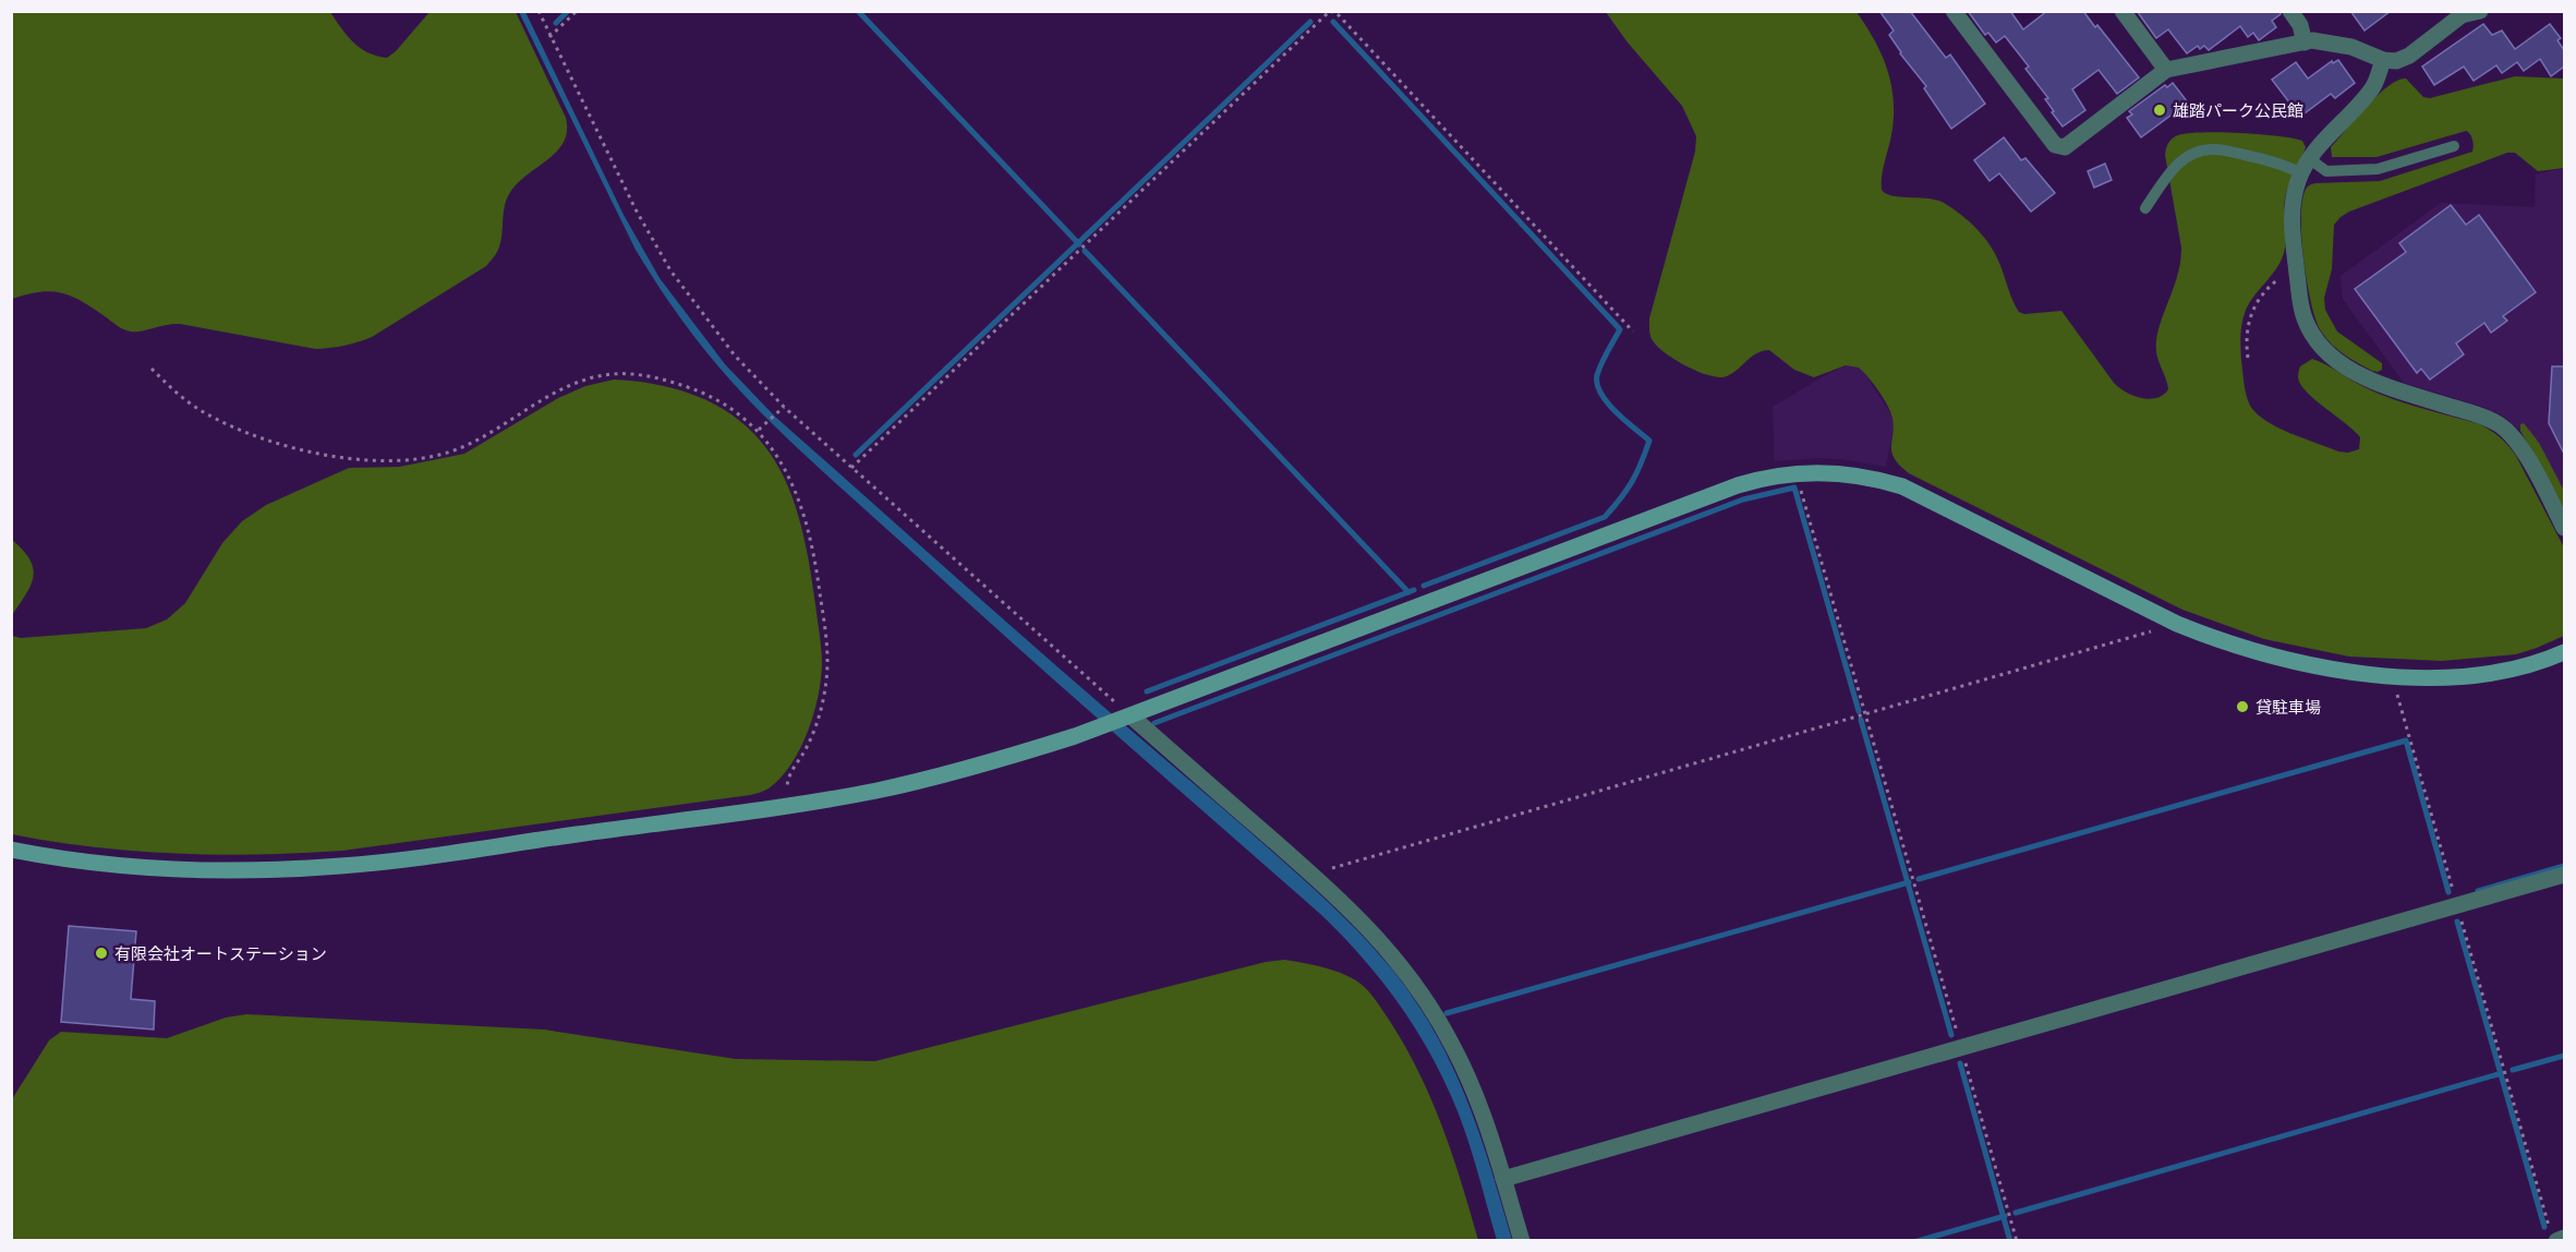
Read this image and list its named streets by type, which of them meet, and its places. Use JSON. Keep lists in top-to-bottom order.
{
  "places": ["雄踏パーク公民館", "貸駐車場", "有限会社オートステーション"]
}
